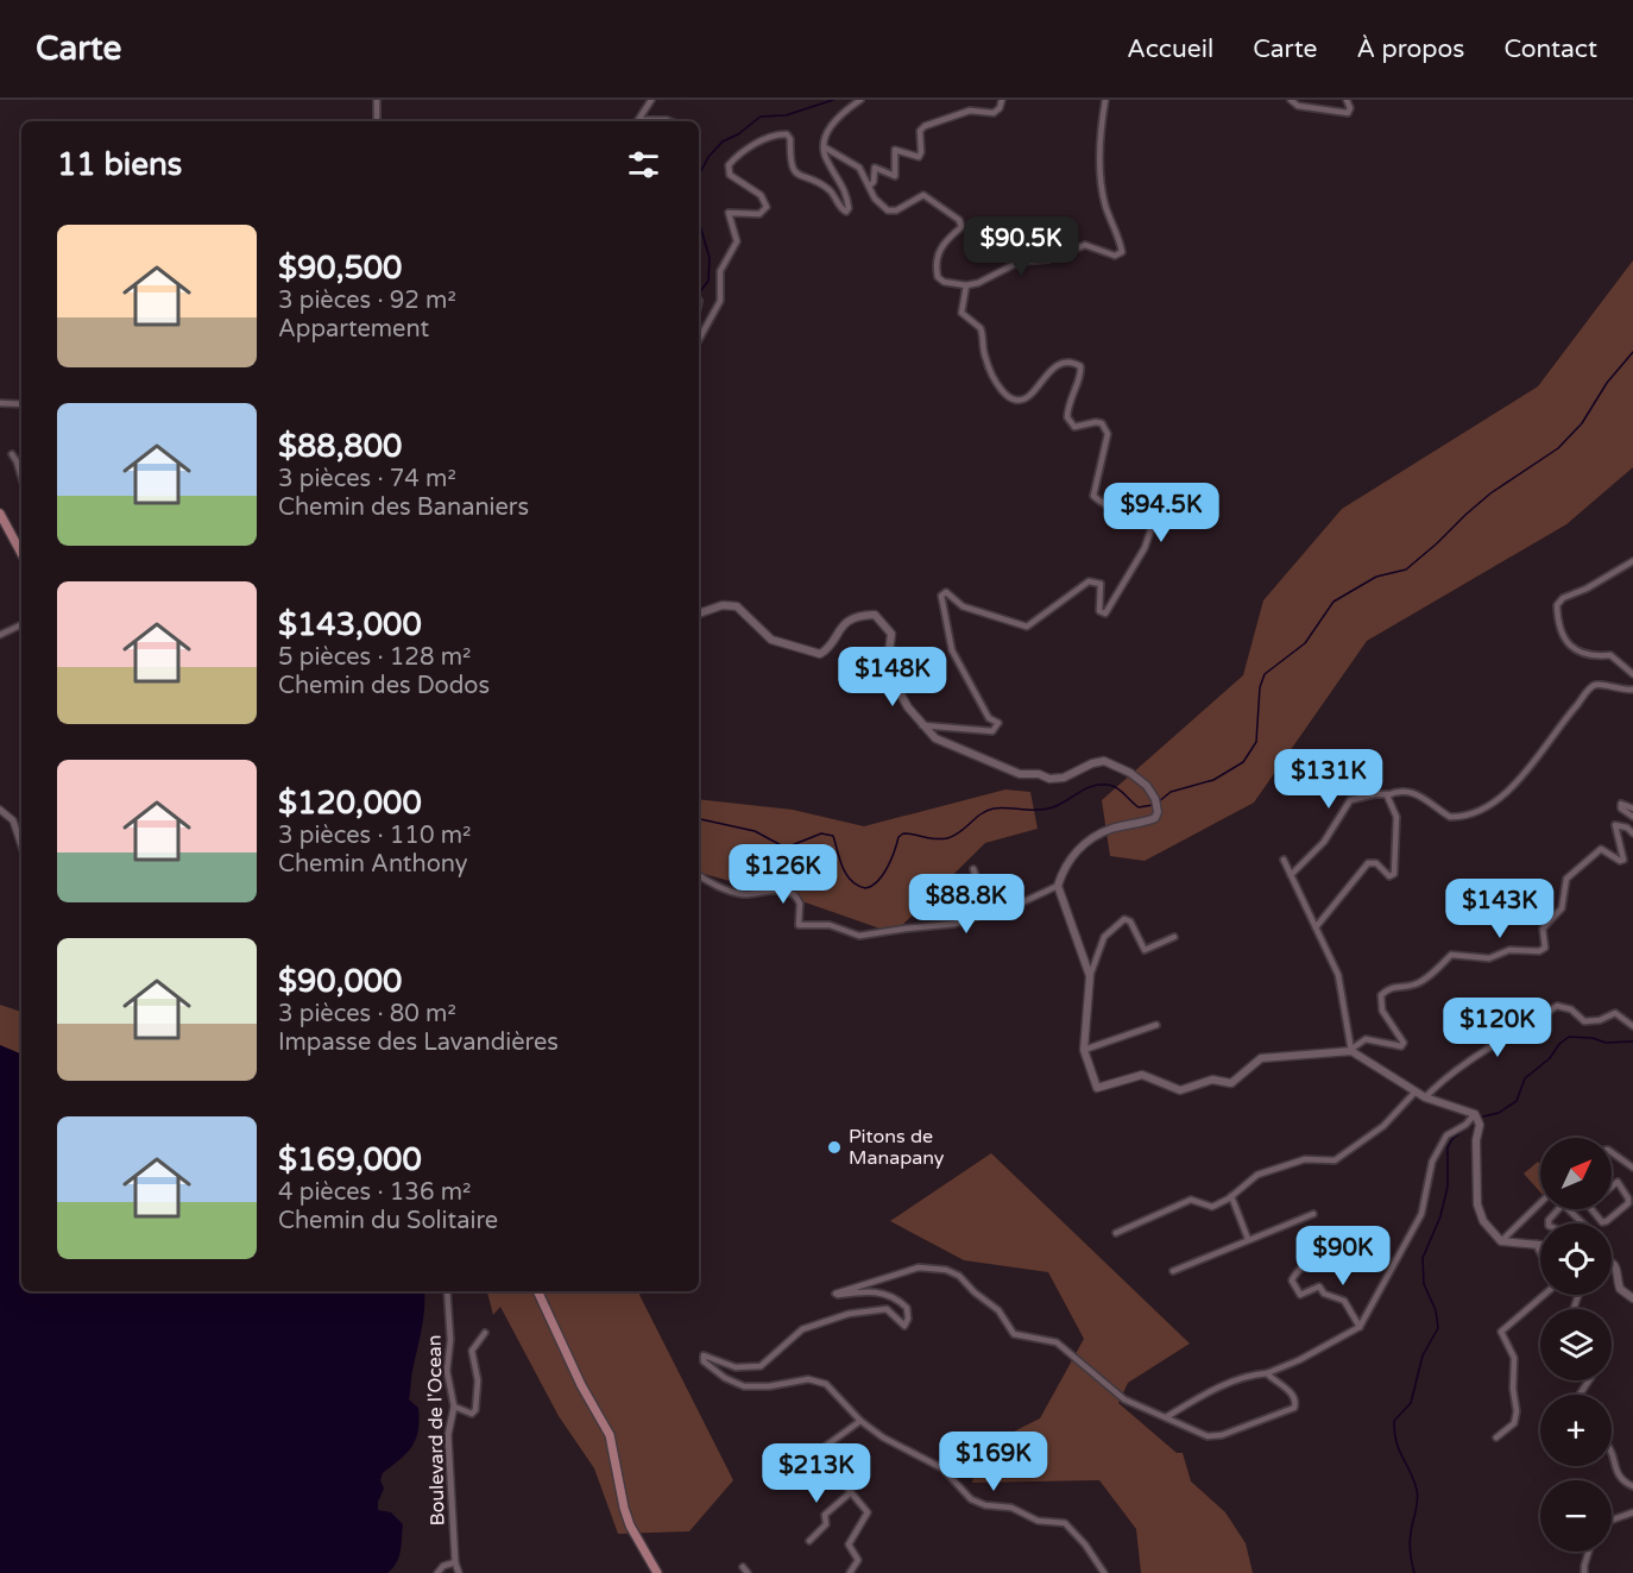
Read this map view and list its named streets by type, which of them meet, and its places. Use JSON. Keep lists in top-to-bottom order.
{
  "streets": {
    "street": ["Boulevard de l'Ocean"]
  },
  "places": ["Pitons de Manapany"],
  "north": "top right",
  "page": {
    "header": "Carte",
    "nav": [
      "Accueil",
      "Carte",
      "À propos",
      "Contact"
    ],
    "heading": "11 biens",
    "list": [
      {
        "name": "$90,500",
        "note": "3 pièces · 92 m² · Appartement"
      },
      {
        "name": "$88,800",
        "note": "3 pièces · 74 m² · Chemin des Bananiers"
      },
      {
        "name": "$143,000",
        "note": "5 pièces · 128 m² · Chemin des Dodos"
      },
      {
        "name": "$120,000",
        "note": "3 pièces · 110 m² · Chemin Anthony"
      },
      {
        "name": "$90,000",
        "note": "3 pièces · 80 m² · Impasse des Lavandières"
      },
      {
        "name": "$169,000",
        "note": "4 pièces · 136 m² · Chemin du Solitaire"
      }
    ],
    "price": [
      "$90.5K",
      "$94.5K",
      "$148K",
      "$131K",
      "$126K",
      "$88.8K",
      "$143K",
      "$120K",
      "$90K",
      "$169K",
      "$213K"
    ],
    "map_buttons": ["+", "−"]
  }
}
